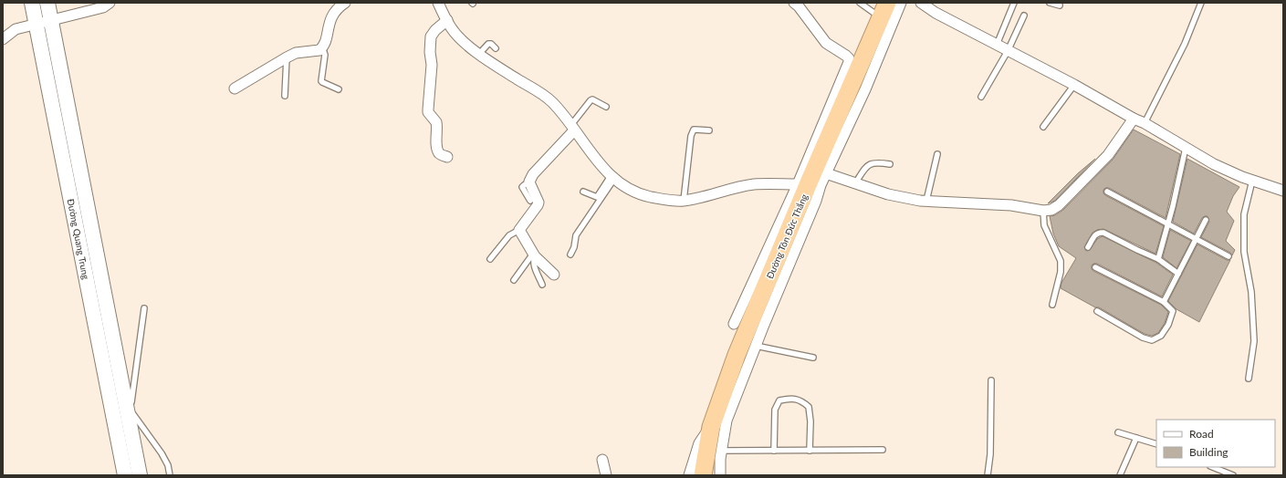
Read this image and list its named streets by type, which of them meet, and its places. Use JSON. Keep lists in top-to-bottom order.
{
  "streets": {
    "highway": ["Đường Tôn Đức Thắng"],
    "main road": ["Đường Quang Trung"]
  },
  "legend": ["Road", "Building"]
}
